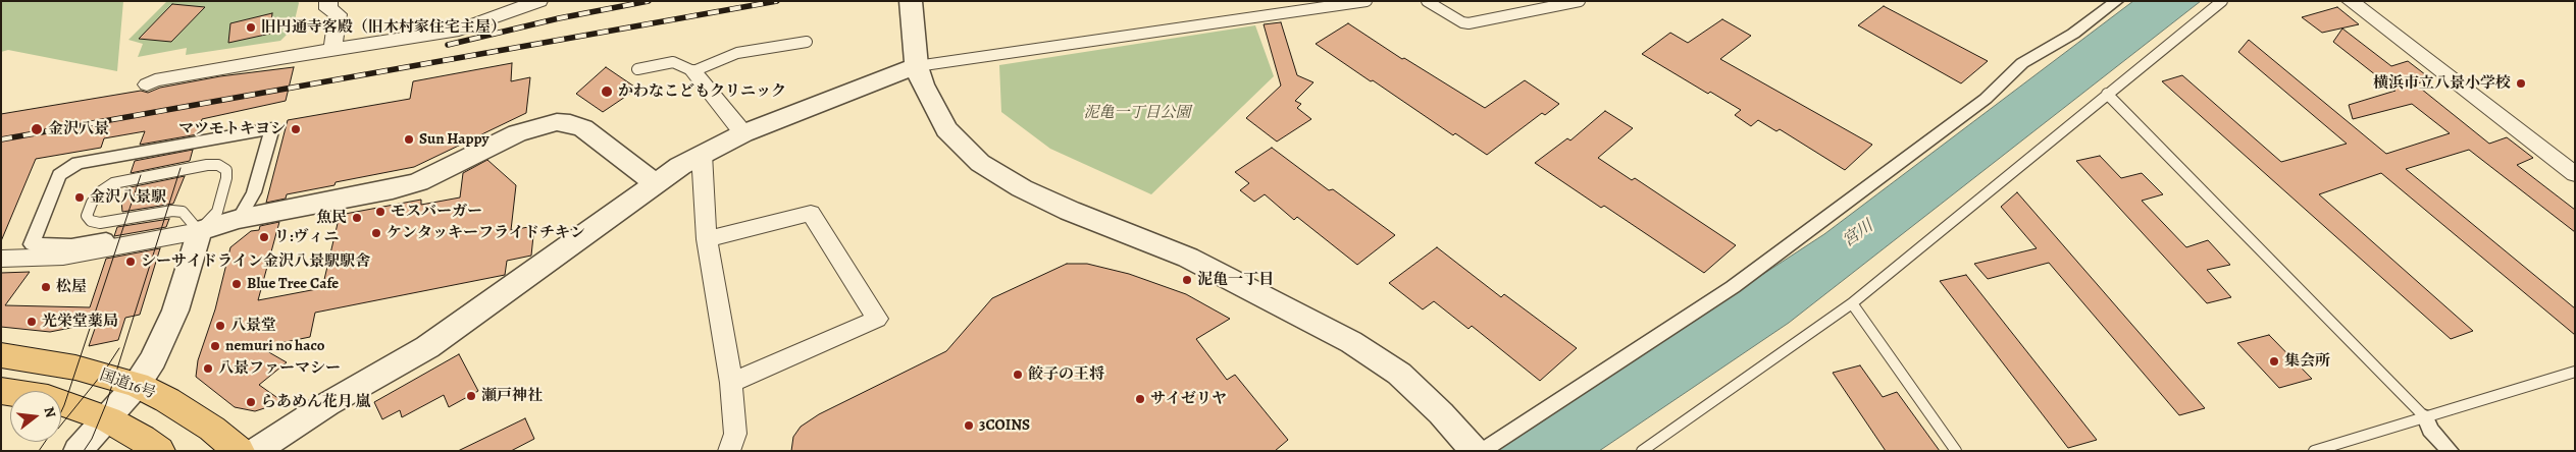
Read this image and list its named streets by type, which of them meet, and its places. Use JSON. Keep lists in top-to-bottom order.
{
  "streets": {
    "highway": ["国道16号"]
  },
  "water": ["宮川"],
  "parks": ["泥亀一丁目公園"],
  "places": [
    "旧円通寺客殿（旧木村家住宅主屋）",
    "横浜市立八景小学校",
    "かわなこどもクリニック",
    "金沢八景",
    "マツモトキヨシ",
    "Sun Happy",
    "金沢八景駅",
    "モスバーガー",
    "魚民",
    "ケンタッキーフライドチキン",
    "リ:ヴィニ",
    "シーサイドライン金沢八景駅駅舎",
    "泥亀一丁目",
    "Blue Tree Cafe",
    "松屋",
    "光栄堂薬局",
    "八景堂",
    "nemuri no haco",
    "集会所",
    "八景ファーマシー",
    "餃子の王将",
    "瀬戸神社",
    "サイゼリヤ",
    "らあめん花月 嵐",
    "3COINS"
  ],
  "north": "right"
}
